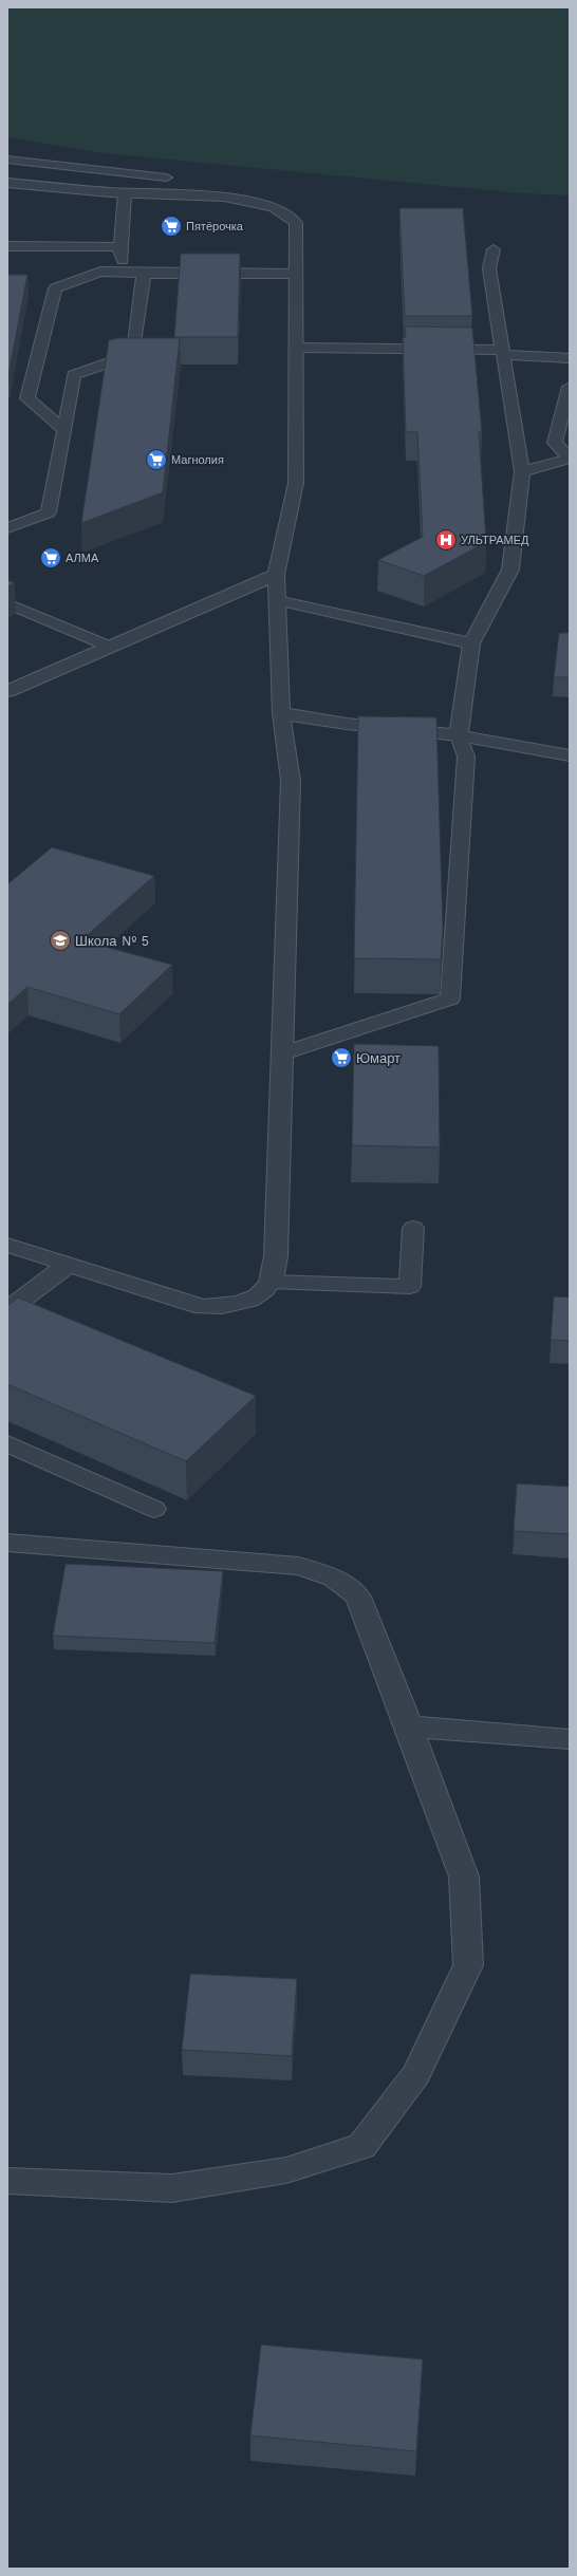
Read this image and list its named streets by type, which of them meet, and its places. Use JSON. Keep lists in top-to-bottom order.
{
  "places": {
    "supermarket": [
      "Пятёрочка",
      "Магнолия",
      "АЛМА",
      "Юмарт"
    ],
    "hospital": ["УЛЬТРАМЕД"],
    "school or university": ["Школа № 5"]
  }
}
